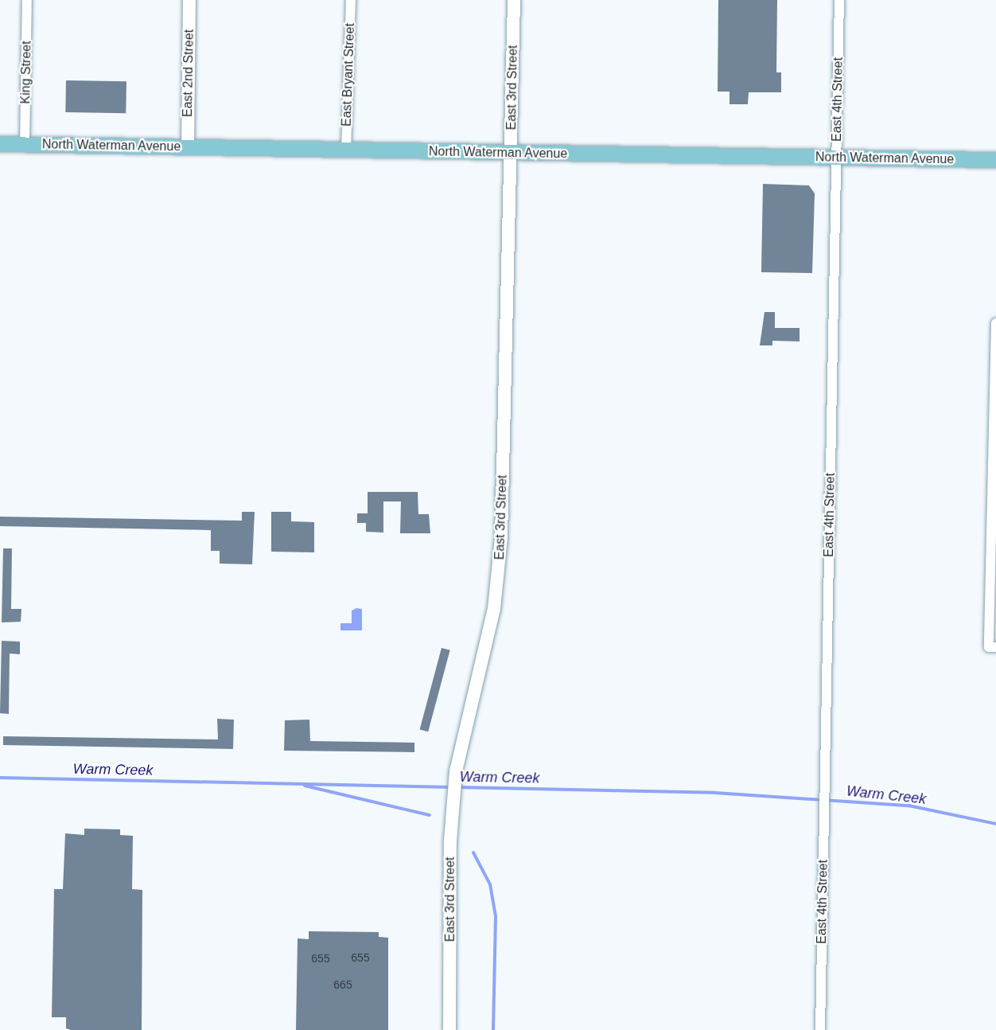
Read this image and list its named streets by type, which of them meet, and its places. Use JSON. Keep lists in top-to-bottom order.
{
  "streets": {
    "main road": ["East 2nd Street", "East 3rd Street", "North Waterman Avenue"],
    "street": ["King Street", "East Bryant Street", "East 4th Street"]
  },
  "crossings": [
    ["King Street", "North Waterman Avenue"],
    ["East 2nd Street", "North Waterman Avenue"],
    ["East Bryant Street", "North Waterman Avenue"],
    ["East 3rd Street", "North Waterman Avenue"],
    ["East 4th Street", "North Waterman Avenue"]
  ],
  "water": ["Warm Creek"],
  "house_numbers": ["655", "655", "665"]
}
